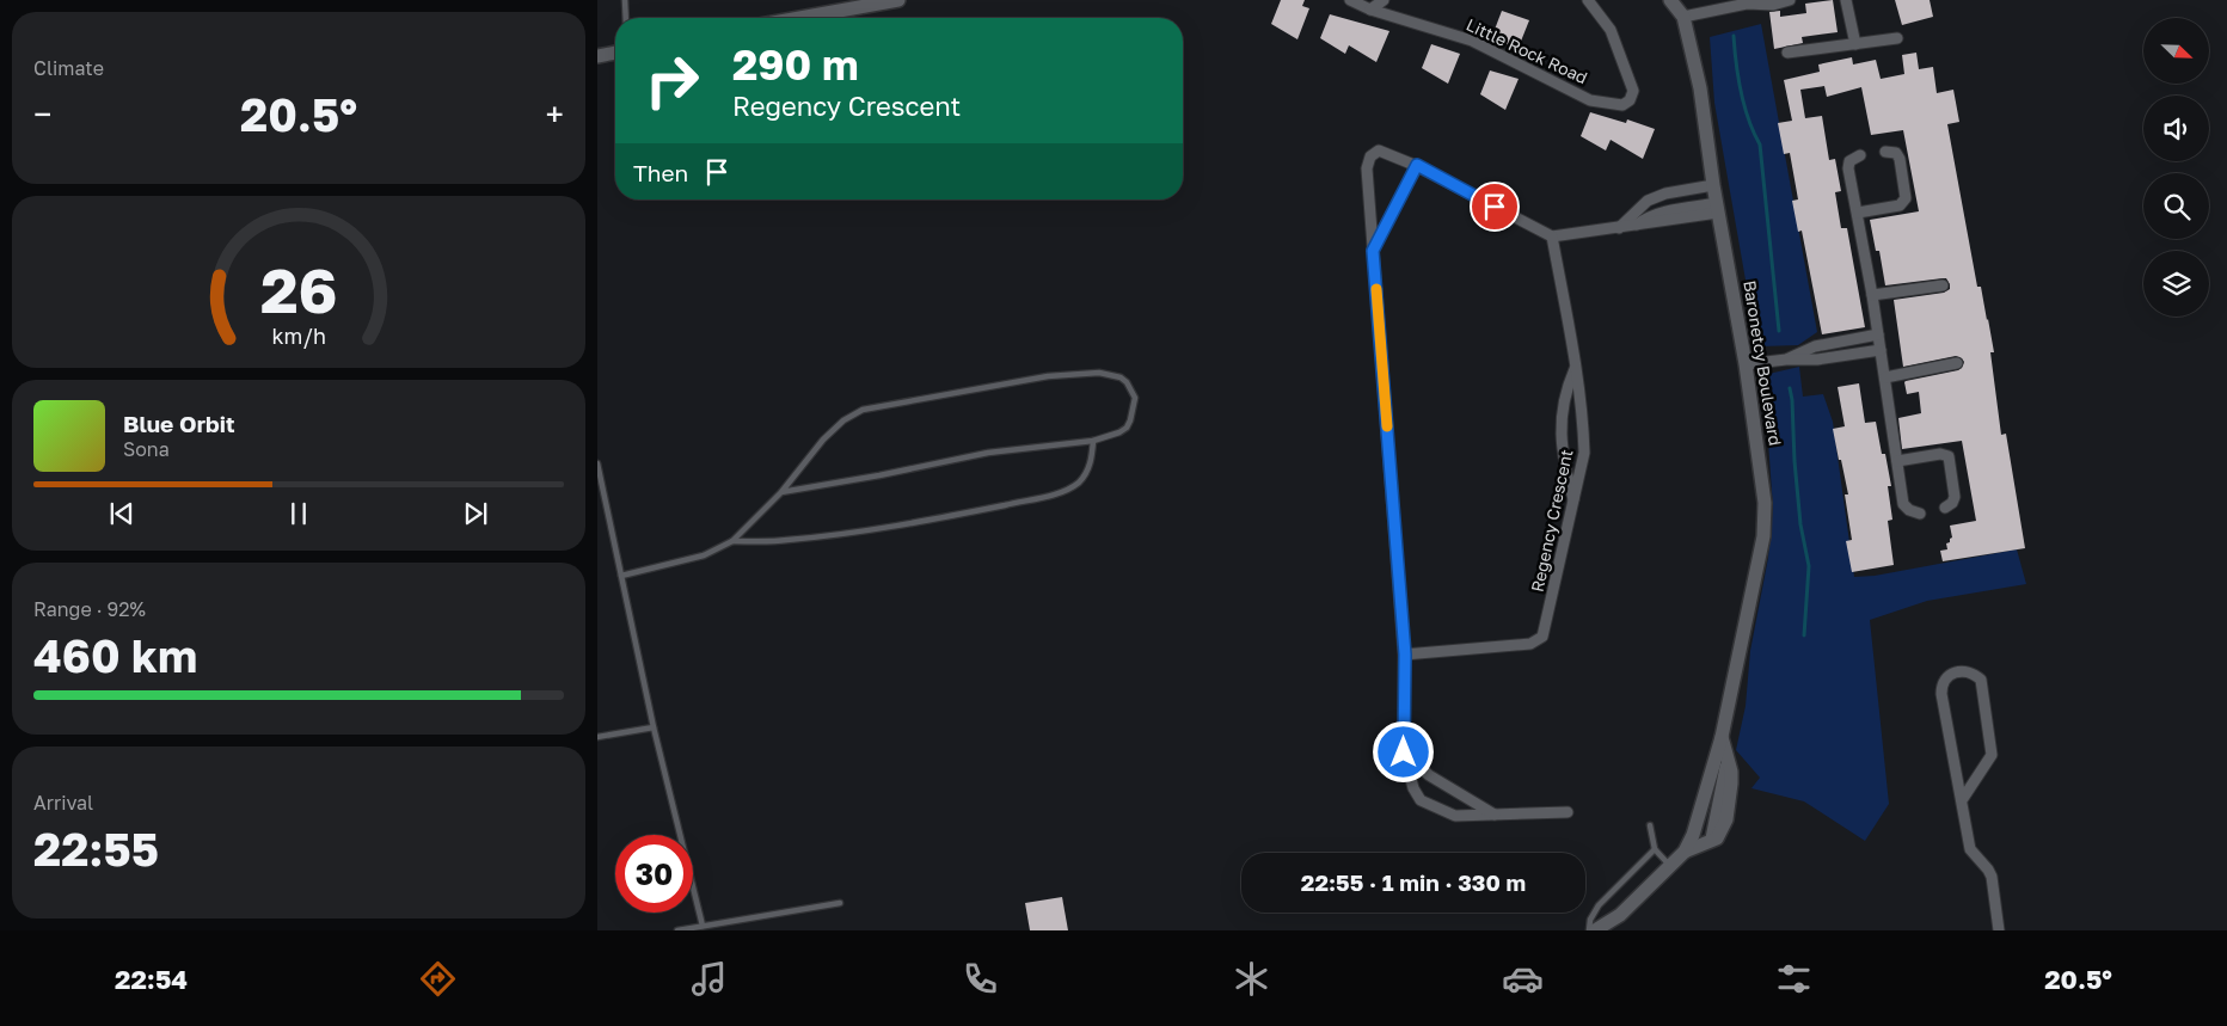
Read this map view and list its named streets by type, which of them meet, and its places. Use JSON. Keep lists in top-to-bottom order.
{
  "streets": {
    "street": ["Little Rock Road", "Baronetcy Boulevard", "Regency Crescent"]
  },
  "north": "bottom right",
  "page": {
    "tile": [
      "Climate",
      ["Range · 92%", "460 km"],
      ["Arrival", "22:55"]
    ],
    "turn": ["290 m", "Regency Crescent"],
    "heat": ["−", "20.5°", "+"],
    "then": "Then",
    "song": ["Blue Orbit", "Sona"],
    "limit": "30",
    "trip": "22:55 · 1 min · 330 m",
    "tabs": ["22:54", "20.5°"],
    "gauge": ["26", "km/h"]
  }
}
